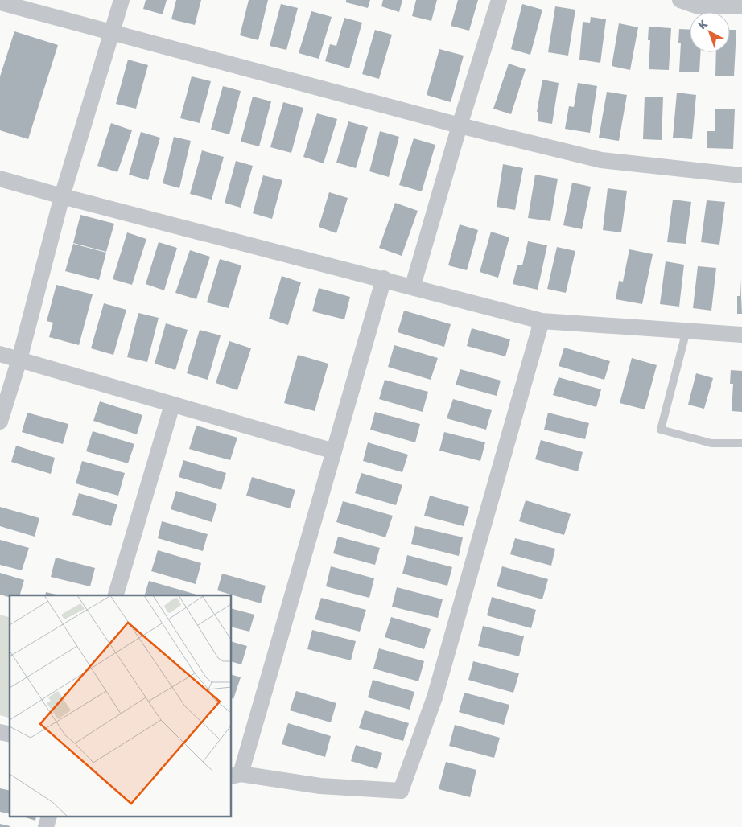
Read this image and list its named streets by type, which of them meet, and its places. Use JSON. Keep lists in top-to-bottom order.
{
  "north": "top left"
}
